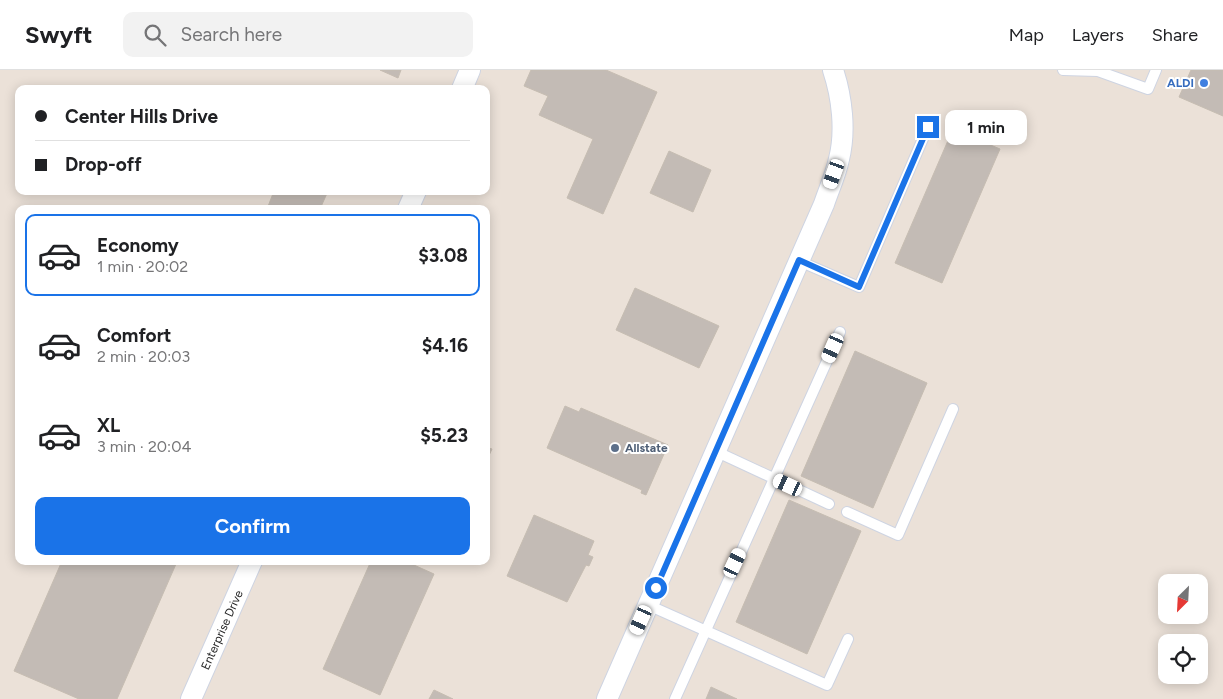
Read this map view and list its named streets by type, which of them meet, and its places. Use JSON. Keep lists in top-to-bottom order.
{
  "streets": {
    "street": ["Enterprise Drive"]
  },
  "places": ["ALDI", "Allstate"],
  "north": "bottom left",
  "page": {
    "header": "Swyft",
    "search": "Search here",
    "nav": ["Map", "Layers", "Share"],
    "banner": ["Center Hills Drive", "Drop-off"],
    "bubble": "1 min",
    "list": [
      {
        "name": "Economy",
        "note": "1 min · 20:02",
        "value": "$3.08"
      },
      {
        "name": "Comfort",
        "note": "2 min · 20:03",
        "value": "$4.16"
      },
      {
        "name": "XL",
        "note": "3 min · 20:04",
        "value": "$5.23"
      }
    ],
    "buttons": "Confirm"
  }
}
